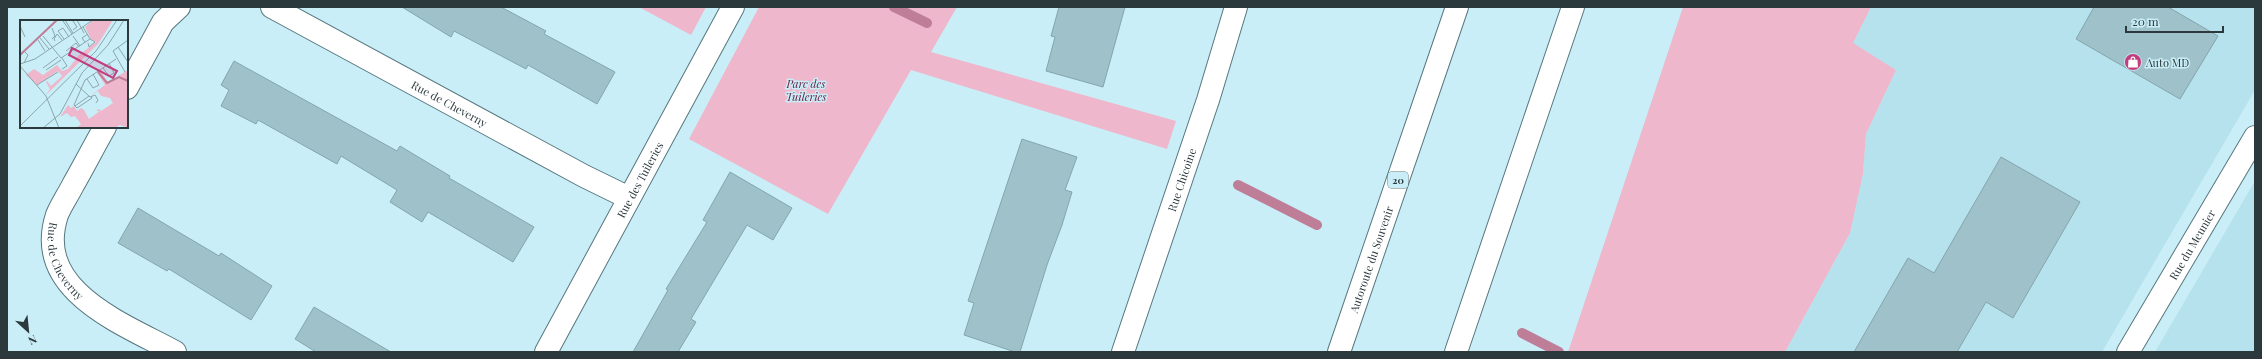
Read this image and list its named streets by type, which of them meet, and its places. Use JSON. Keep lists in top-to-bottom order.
{
  "streets": {
    "main road": [
      "Rue de Cheverny",
      "Rue des Tuileries",
      "Rue Chicoine",
      "20",
      "Rue du Meunier",
      "Autoroute du Souvenir"
    ]
  },
  "crossings": [
    ["Rue de Cheverny", "Rue des Tuileries"]
  ],
  "parks": ["Parc des Tuileries"],
  "places": {
    "shop": ["Auto MD"]
  },
  "scale_bar": "20 m",
  "north": "bottom right"
}
